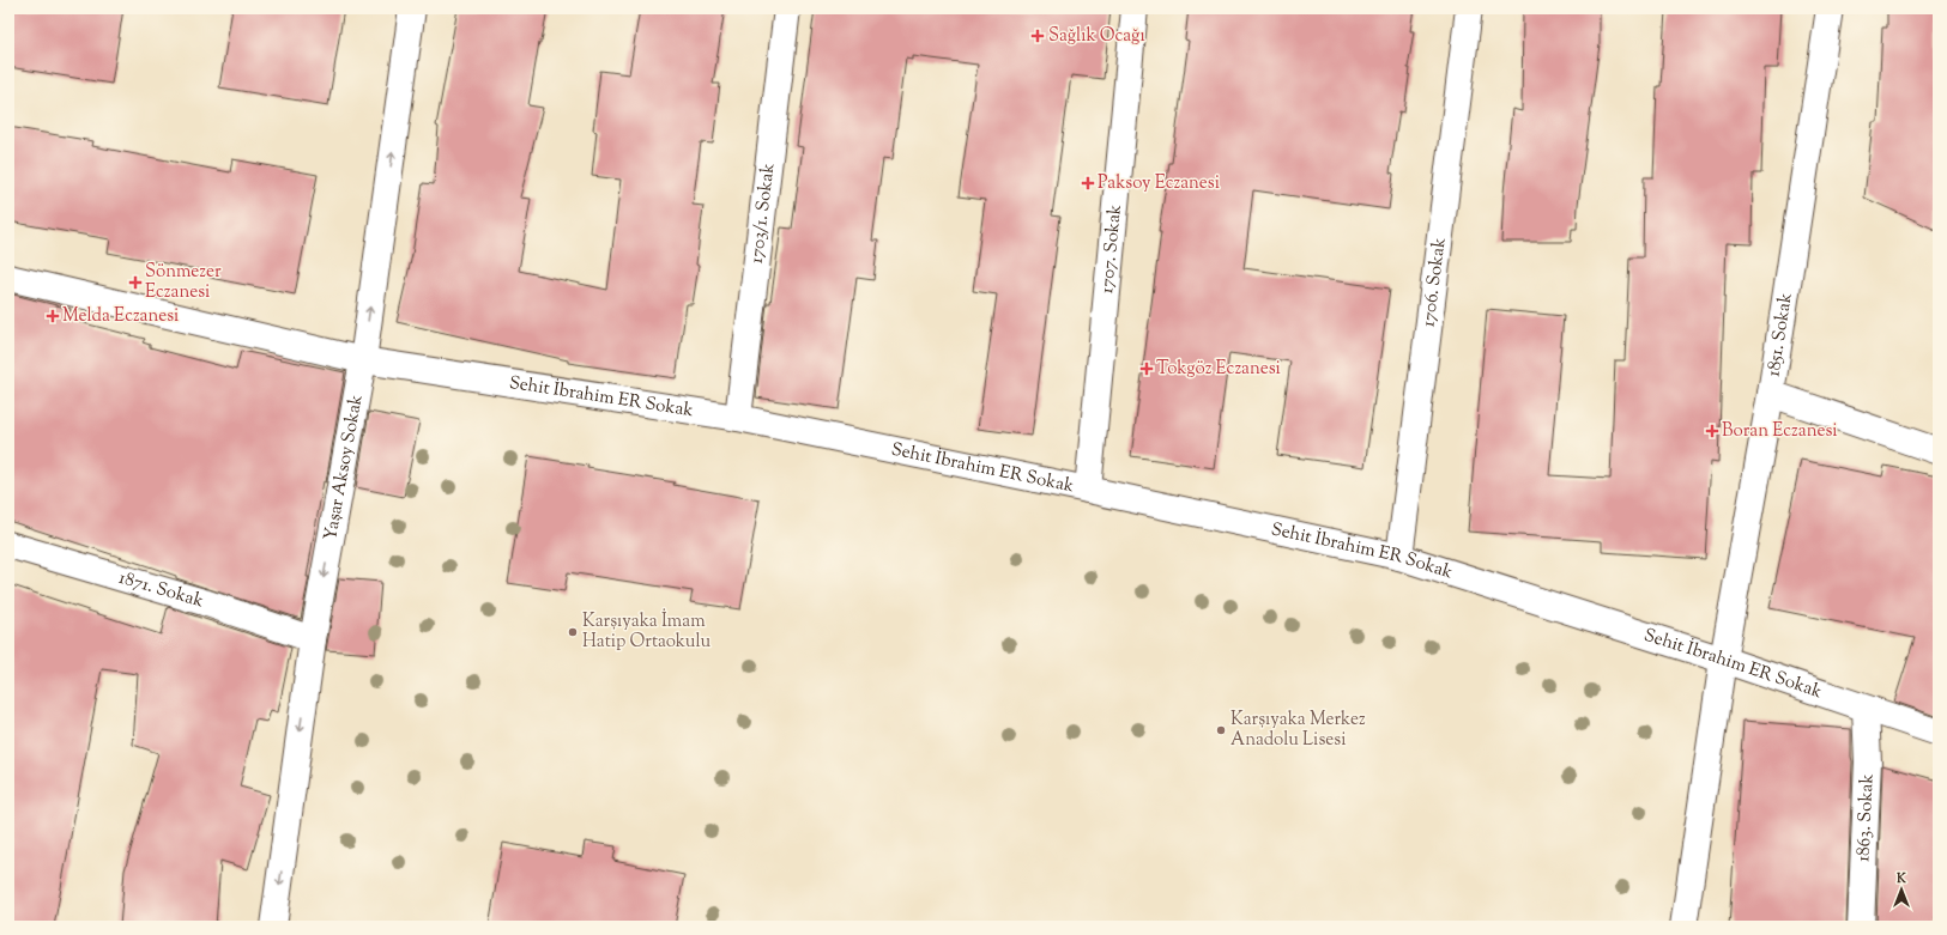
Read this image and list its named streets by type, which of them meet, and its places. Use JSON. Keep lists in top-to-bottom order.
{
  "streets": {
    "street": [
      "1703/1. Sokak",
      "1707. Sokak",
      "1706. Sokak",
      "1851. Sokak",
      "Sehit İbrahim ER Sokak",
      "Yaşar Aksoy Sokak",
      "1871. Sokak",
      "1863. Sokak"
    ]
  },
  "crossings": [
    ["1703/1. Sokak", "Sehit İbrahim ER Sokak"],
    ["1707. Sokak", "Sehit İbrahim ER Sokak"],
    ["1706. Sokak", "Sehit İbrahim ER Sokak"],
    ["1851. Sokak", "Sehit İbrahim ER Sokak"],
    ["Sehit İbrahim ER Sokak", "Yaşar Aksoy Sokak"],
    ["Sehit İbrahim ER Sokak", "1863. Sokak"],
    ["Yaşar Aksoy Sokak", "1871. Sokak"]
  ],
  "places": {
    "health": [
      "Sağlık Ocağı",
      "Paksoy Eczanesi",
      "Sönmezer Eczanesi",
      "Melda Eczanesi",
      "Tokgöz Eczanesi",
      "Boran Eczanesi"
    ],
    "other": ["Karşıyaka İmam Hatip Ortaokulu", "Karşıyaka Merkez Anadolu Lisesi"]
  },
  "north": "top"
}
